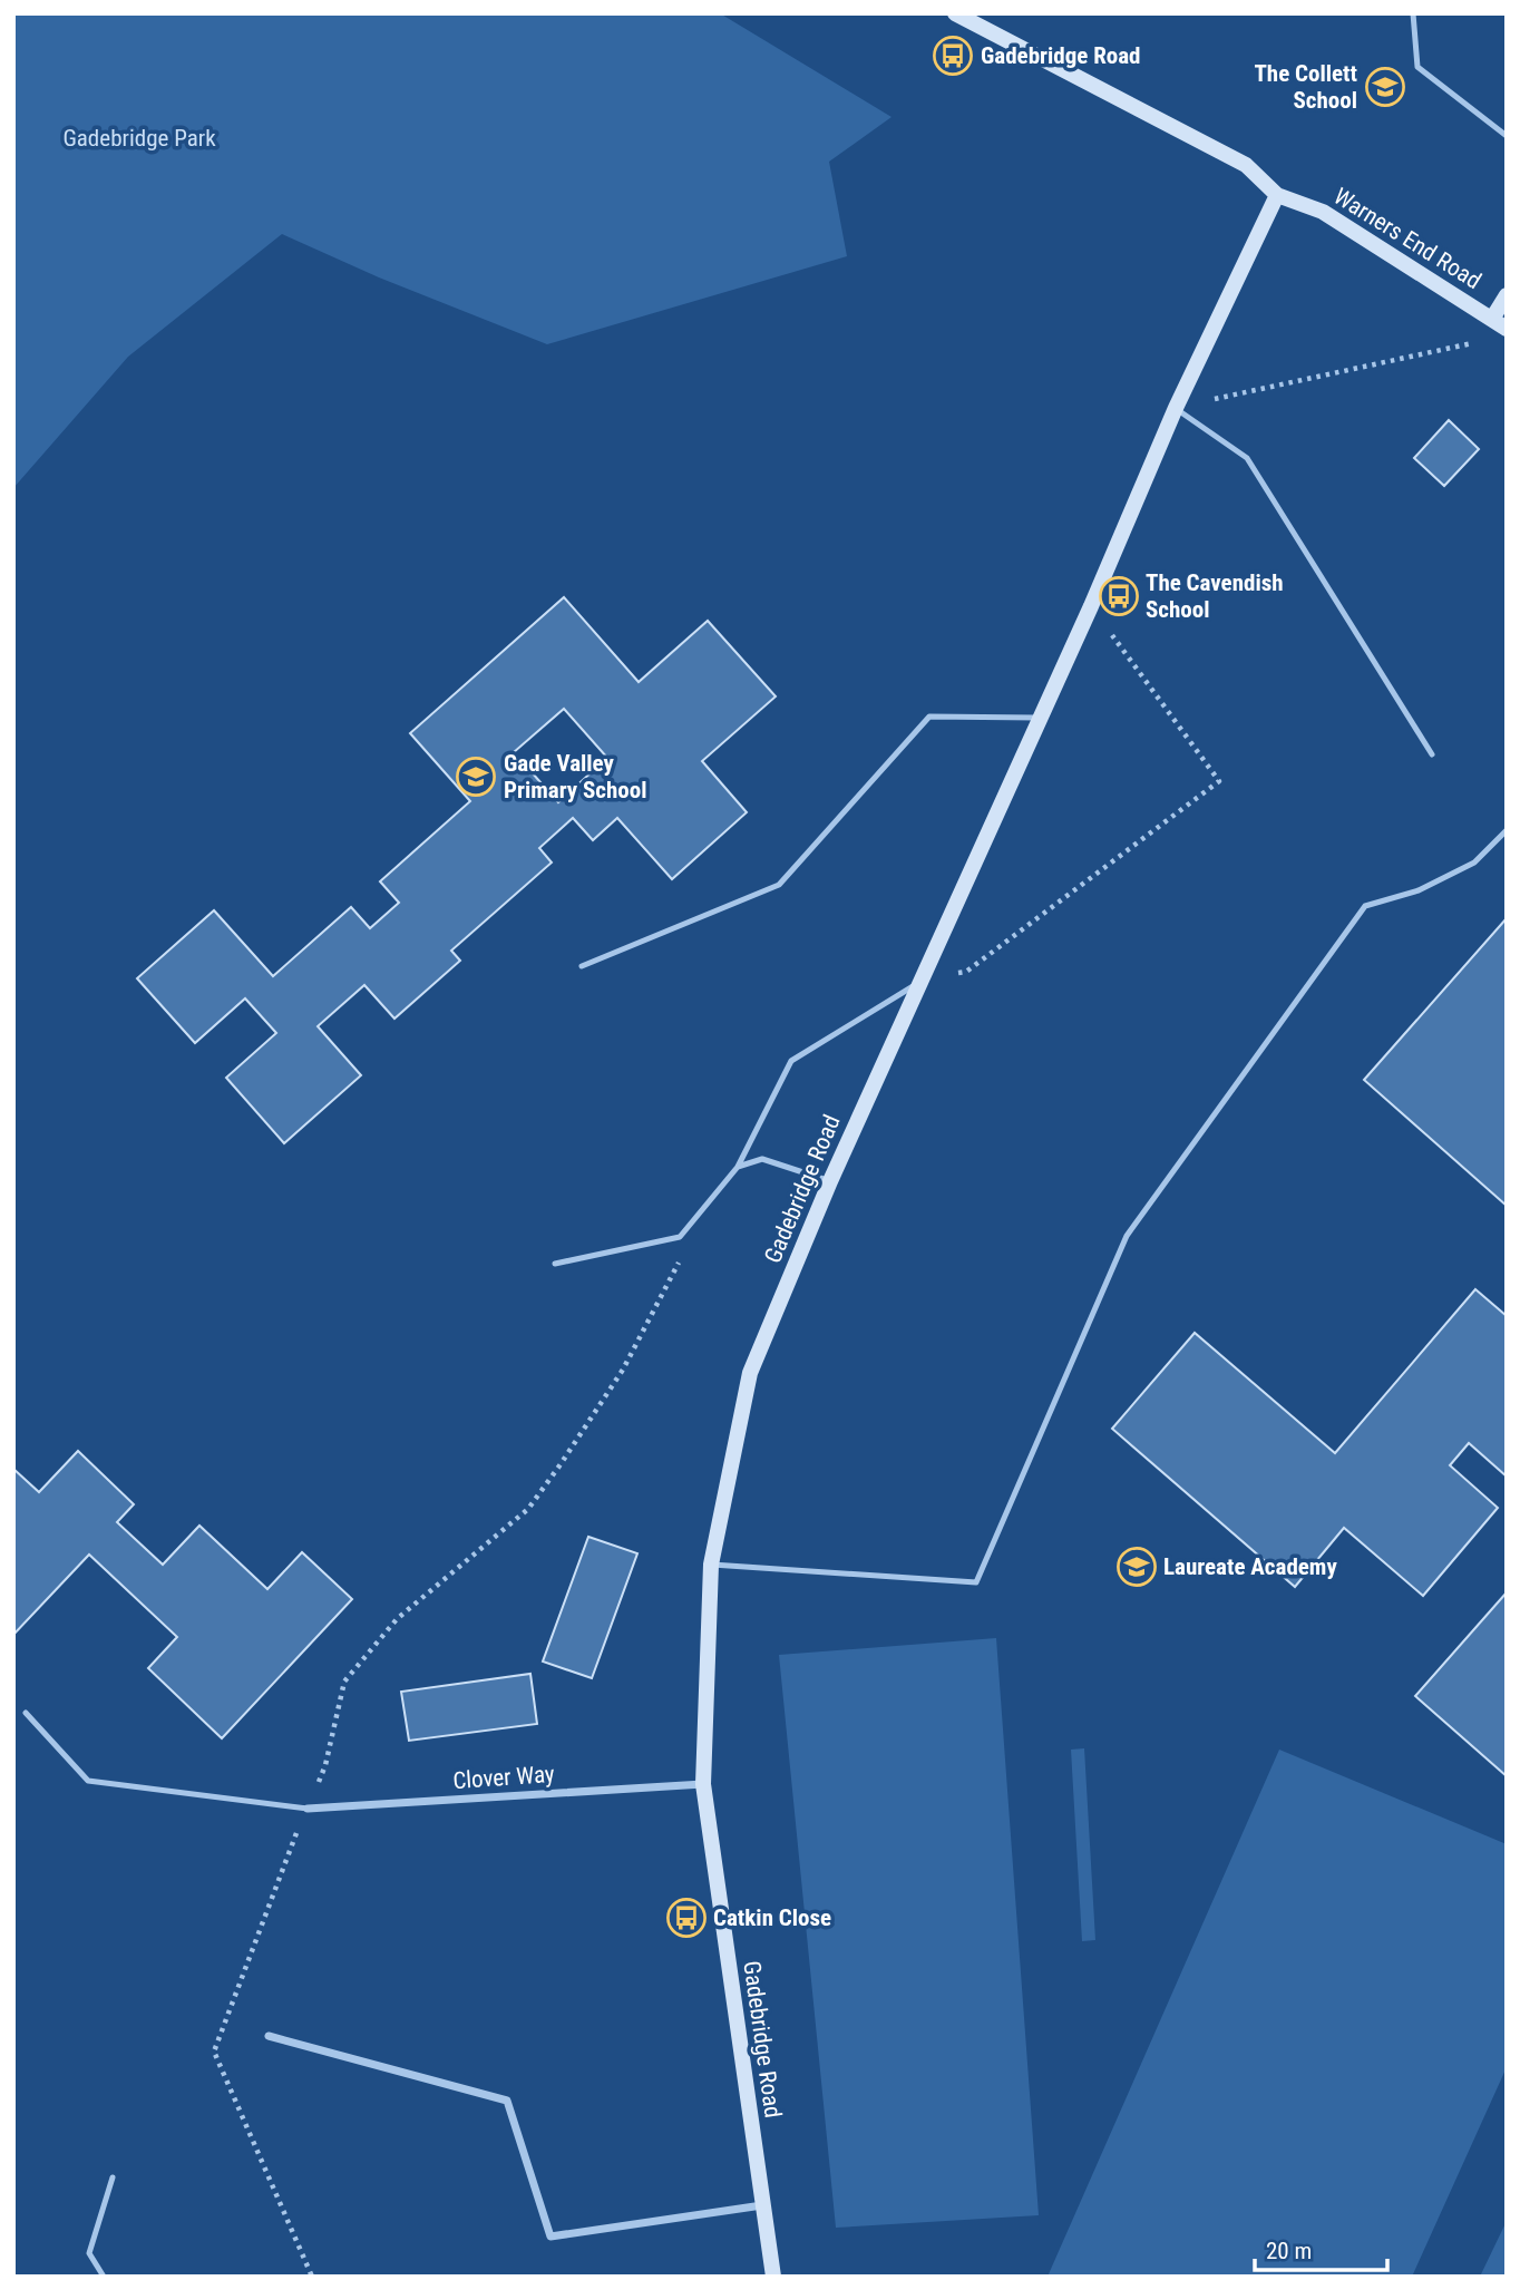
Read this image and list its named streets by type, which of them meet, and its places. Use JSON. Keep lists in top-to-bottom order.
{
  "streets": {
    "street": ["Warners End Road", "Gadebridge Road", "Clover Way"]
  },
  "crossings": [
    ["Warners End Road", "Gadebridge Road"],
    ["Gadebridge Road", "Clover Way"]
  ],
  "parks": ["Gadebridge Park"],
  "places": {
    "bus stop": ["Gadebridge Road", "The Cavendish School", "Catkin Close"],
    "school or university": ["The Collett School", "Gade Valley Primary School", "Laureate Academy"]
  },
  "scale_bar": "20 m"
}
